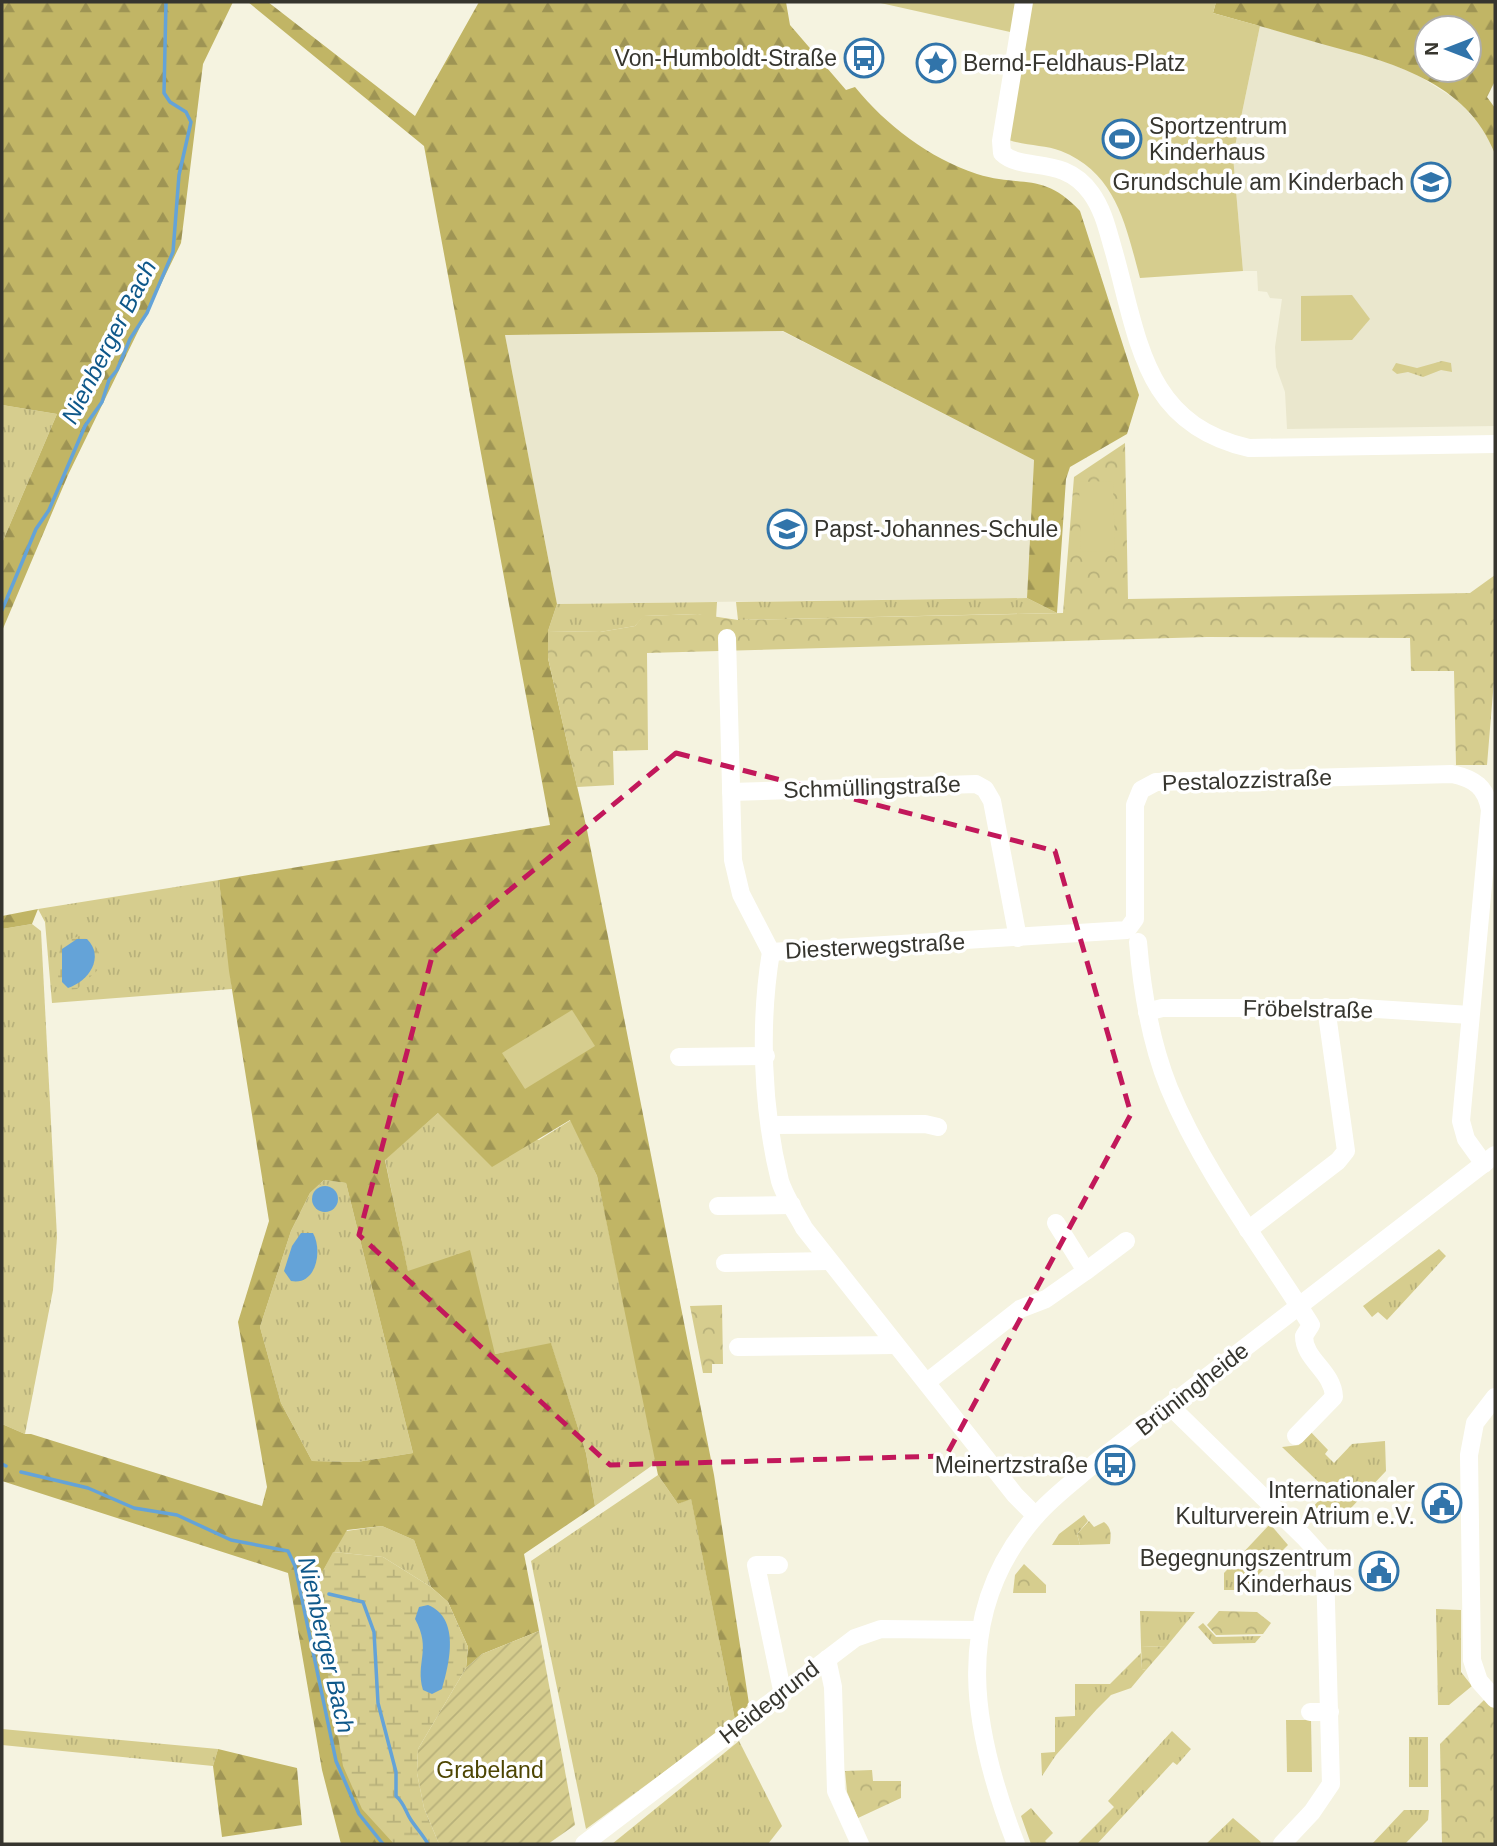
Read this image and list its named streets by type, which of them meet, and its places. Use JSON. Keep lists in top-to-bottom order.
{
  "streets": {
    "street": [
      "Pestalozzistraße",
      "Schmüllingstraße",
      "Diesterwegstraße",
      "Fröbelstraße",
      "Brüningheide",
      "Heidegrund"
    ]
  },
  "crossings": [
    ["Pestalozzistraße", "Diesterwegstraße"],
    ["Pestalozzistraße", "Fröbelstraße"],
    ["Pestalozzistraße", "Brüningheide"],
    ["Schmüllingstraße", "Diesterwegstraße"],
    ["Brüningheide", "Heidegrund"]
  ],
  "water": ["Nienberger Bach"],
  "parks": ["Grabeland"],
  "places": {
    "bus stop": ["Von-Humboldt-Straße", "Meinertzstraße"],
    "place": ["Bernd-Feldhaus-Platz"],
    "sports": ["Sportzentrum Kinderhaus"],
    "school or university": ["Grundschule am Kinderbach", "Papst-Johannes-Schule"],
    "public building": ["Internationaler Kulturverein Atrium e.V.", "Begegnungszentrum Kinderhaus"]
  },
  "north": "left"
}
